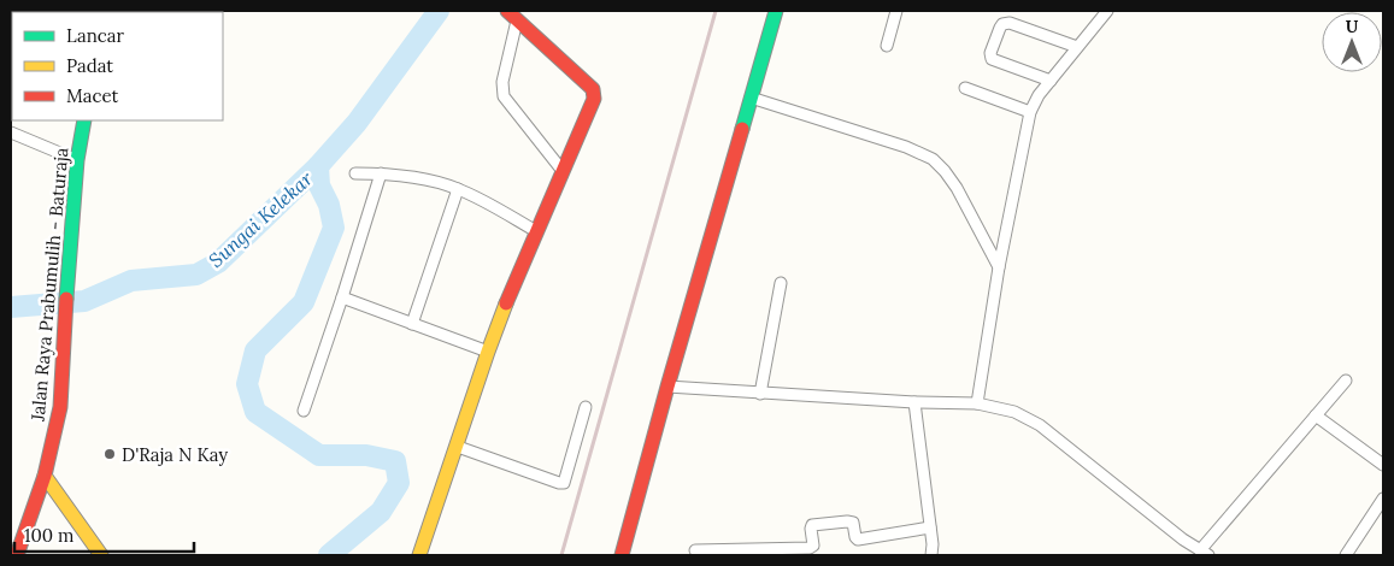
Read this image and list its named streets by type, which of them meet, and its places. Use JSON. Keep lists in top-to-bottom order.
{
  "streets": {
    "main road": ["Jalan Raya Prabumulih - Baturaja"]
  },
  "water": ["Sungai Kelekar"],
  "places": ["D'Raja N Kay"],
  "legend": ["Lancar", "Padat", "Macet"],
  "scale_bar": "100 m",
  "north": "top"
}
